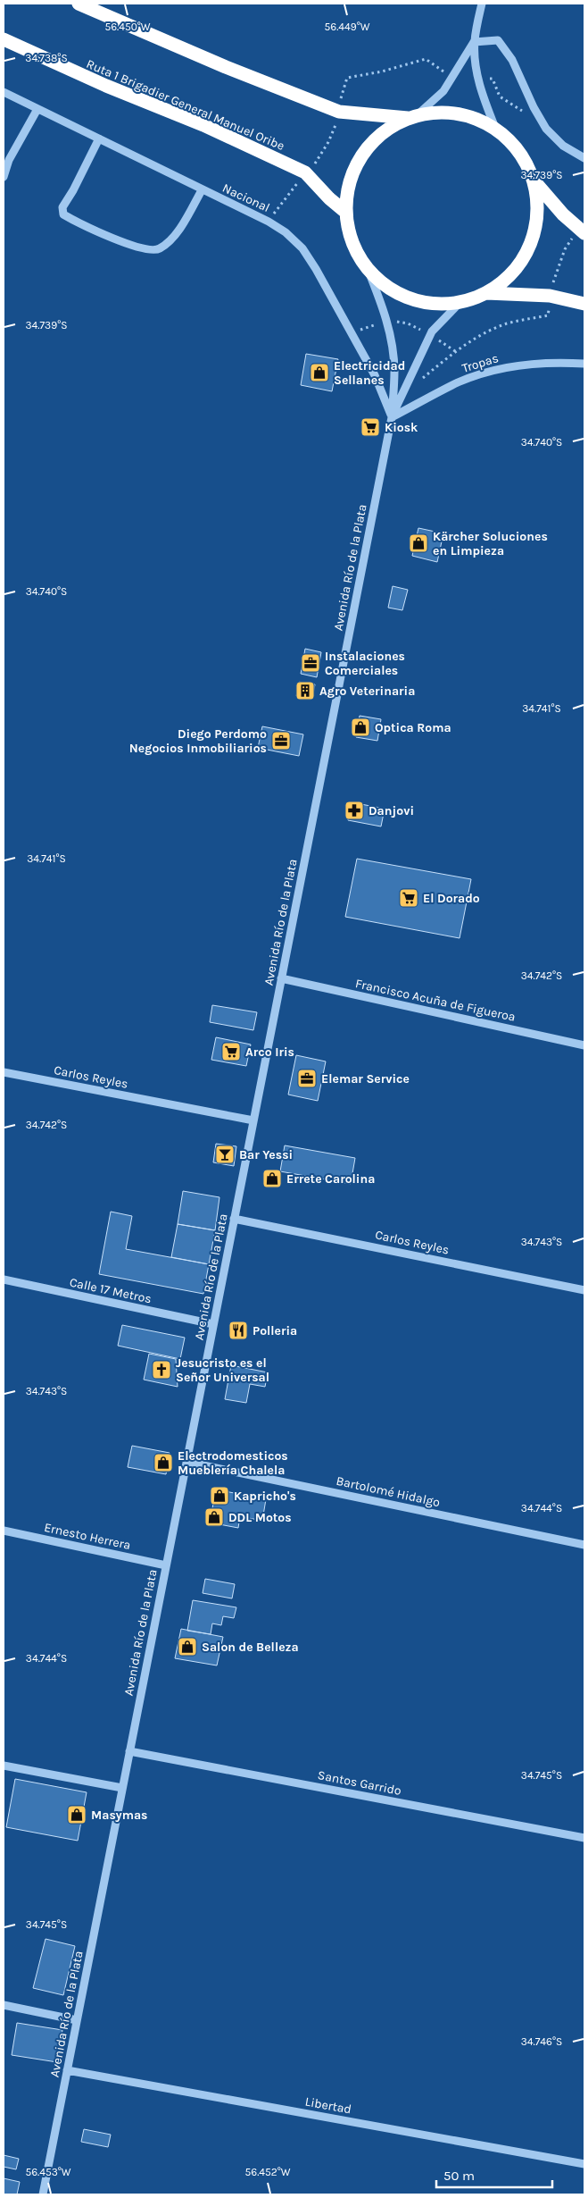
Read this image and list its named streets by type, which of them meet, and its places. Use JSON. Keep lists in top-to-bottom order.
{
  "streets": {
    "highway": ["Ruta 1 Brigadier General Manuel Oribe"],
    "street": [
      "Nacional",
      "Tropas",
      "Avenida Río de la Plata",
      "Francisco Acuña de Figueroa",
      "Carlos Reyles",
      "Calle 17 Metros",
      "Bartolomé Hidalgo",
      "Ernesto Herrera",
      "Santos Garrido",
      "Libertad"
    ]
  },
  "crossings": [
    ["Nacional", "Tropas"],
    ["Nacional", "Avenida Río de la Plata"],
    ["Tropas", "Avenida Río de la Plata"],
    ["Avenida Río de la Plata", "Francisco Acuña de Figueroa"],
    ["Avenida Río de la Plata", "Carlos Reyles"],
    ["Avenida Río de la Plata", "Calle 17 Metros"],
    ["Avenida Río de la Plata", "Bartolomé Hidalgo"],
    ["Avenida Río de la Plata", "Ernesto Herrera"],
    ["Avenida Río de la Plata", "Santos Garrido"],
    ["Avenida Río de la Plata", "Libertad"]
  ],
  "places": {
    "shop": [
      "Electricidad Sellanes",
      "Kärcher Soluciones en Limpieza",
      "Optica Roma",
      "Errete Carolina",
      "Electrodomesticos Mueblería Chalela",
      "Kapricho's",
      "DDL Motos",
      "Salon de Belleza",
      "Masymas"
    ],
    "supermarket": ["Kiosk", "El Dorado", "Arco Iris"],
    "office": ["Instalaciones Comerciales", "Diego Perdomo Negocios Inmobiliarios", "Elemar Service"],
    "building": ["Agro Veterinaria"],
    "pharmacy": ["Danjovi"],
    "bar": ["Bar Yessi"],
    "restaurant": ["Polleria"],
    "church": ["Jesucristo es el Señor Universal"]
  },
  "scale_bar": "50 m",
  "coordinates": [
    "56.450°W",
    "56.449°W",
    "34.738°S",
    "34.739°S",
    "34.740°S",
    "34.741°S",
    "34.742°S",
    "34.743°S",
    "34.744°S",
    "34.745°S",
    "34.746°S",
    "56.453°W",
    "56.452°W"
  ]
}
